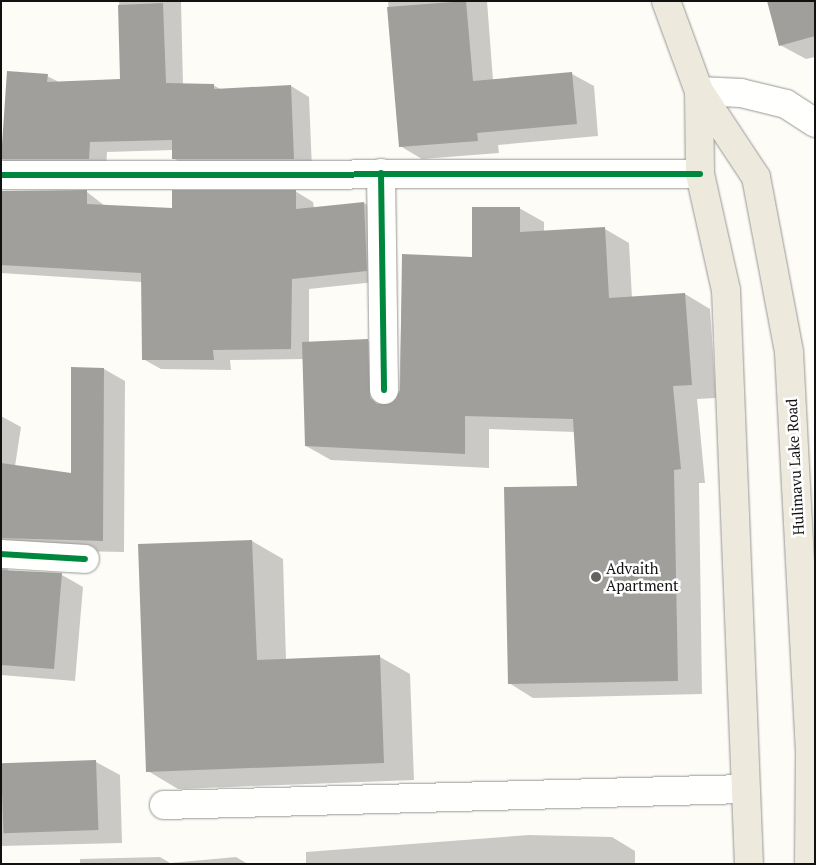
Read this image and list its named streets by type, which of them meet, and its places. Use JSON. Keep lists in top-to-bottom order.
{
  "streets": {
    "main road": ["Hulimavu Lake Road"]
  },
  "places": ["Advaith Apartment"]
}
